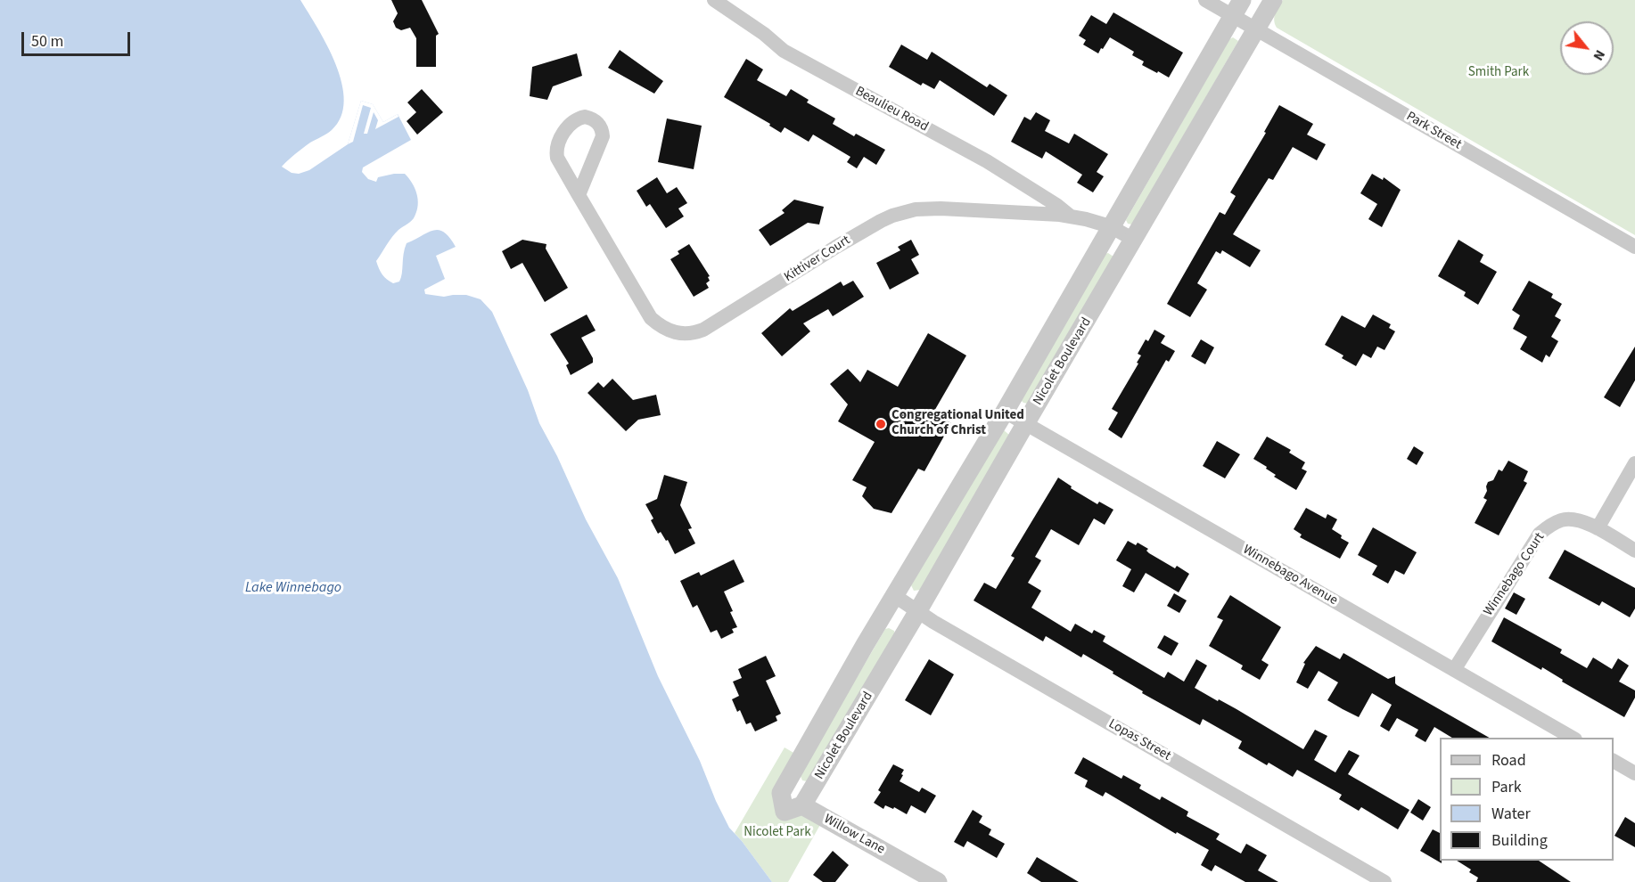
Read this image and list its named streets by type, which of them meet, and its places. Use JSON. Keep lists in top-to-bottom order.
{
  "streets": {
    "street": [
      "Beaulieu Road",
      "Park Street",
      "Kittiver Court",
      "Nicolet Boulevard",
      "Winnebago Court",
      "Winnebago Avenue",
      "Lopas Street",
      "Willow Lane"
    ]
  },
  "crossings": [
    ["Beaulieu Road", "Kittiver Court"],
    ["Park Street", "Nicolet Boulevard"],
    ["Kittiver Court", "Nicolet Boulevard"],
    ["Nicolet Boulevard", "Winnebago Avenue"],
    ["Nicolet Boulevard", "Lopas Street"],
    ["Nicolet Boulevard", "Willow Lane"],
    ["Winnebago Court", "Winnebago Avenue"]
  ],
  "water": ["Lake Winnebago"],
  "parks": ["Smith Park", "Nicolet Park"],
  "places": ["Congregational United Church of Christ"],
  "legend": [
    "Road",
    "Park",
    "Water",
    "Building"
  ],
  "scale_bar": "50 m",
  "north": "bottom right"
}
